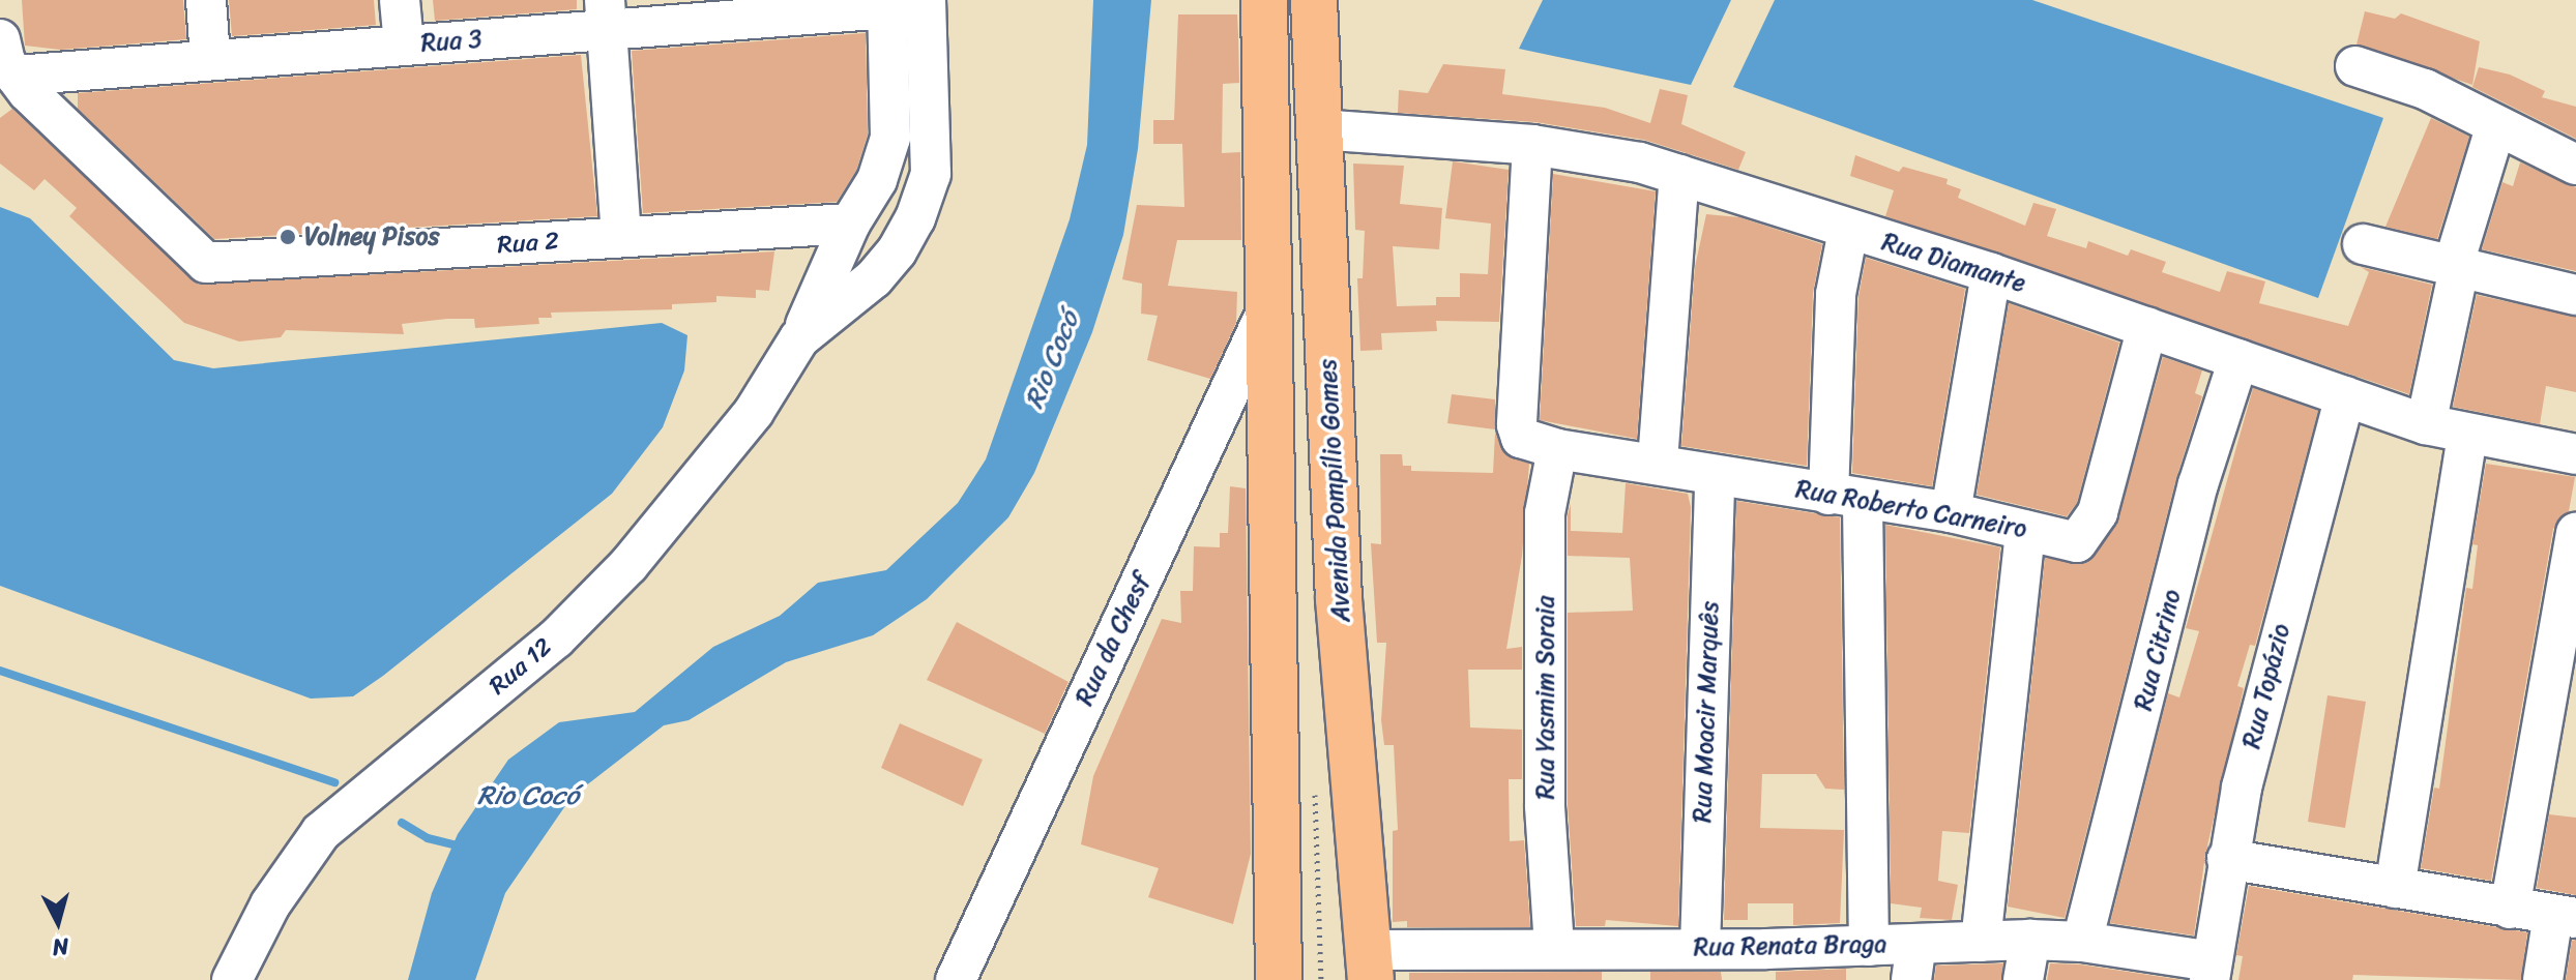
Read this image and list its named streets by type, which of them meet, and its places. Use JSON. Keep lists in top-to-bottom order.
{
  "streets": {
    "main road": ["Avenida Pompílio Gomes"],
    "street": [
      "Rua 3",
      "Rua 2",
      "Rua Diamante",
      "Rua Roberto Carneiro",
      "Rua da Chesf",
      "Rua Citrino",
      "Rua 12",
      "Rua Topázio",
      "Rua Yasmim Soraia",
      "Rua Moacir Marquês",
      "Rua Renata Braga"
    ]
  },
  "crossings": [
    ["Rua 3", "Rua 2"],
    ["Rua 3", "Rua 12"],
    ["Rua 2", "Rua 12"],
    ["Rua Diamante", "Avenida Pompílio Gomes"],
    ["Rua Diamante", "Rua Roberto Carneiro"],
    ["Rua Diamante", "Rua Citrino"],
    ["Rua Diamante", "Rua Topázio"],
    ["Rua Diamante", "Rua Yasmim Soraia"],
    ["Avenida Pompílio Gomes", "Rua Renata Braga"],
    ["Rua Roberto Carneiro", "Rua Yasmim Soraia"],
    ["Rua Roberto Carneiro", "Rua Moacir Marquês"],
    ["Rua Citrino", "Rua Renata Braga"],
    ["Rua Topázio", "Rua Renata Braga"],
    ["Rua Yasmim Soraia", "Rua Renata Braga"],
    ["Rua Moacir Marquês", "Rua Renata Braga"]
  ],
  "water": ["Rio Cocó"],
  "places": ["Volney Pisos"],
  "north": "bottom"
}
